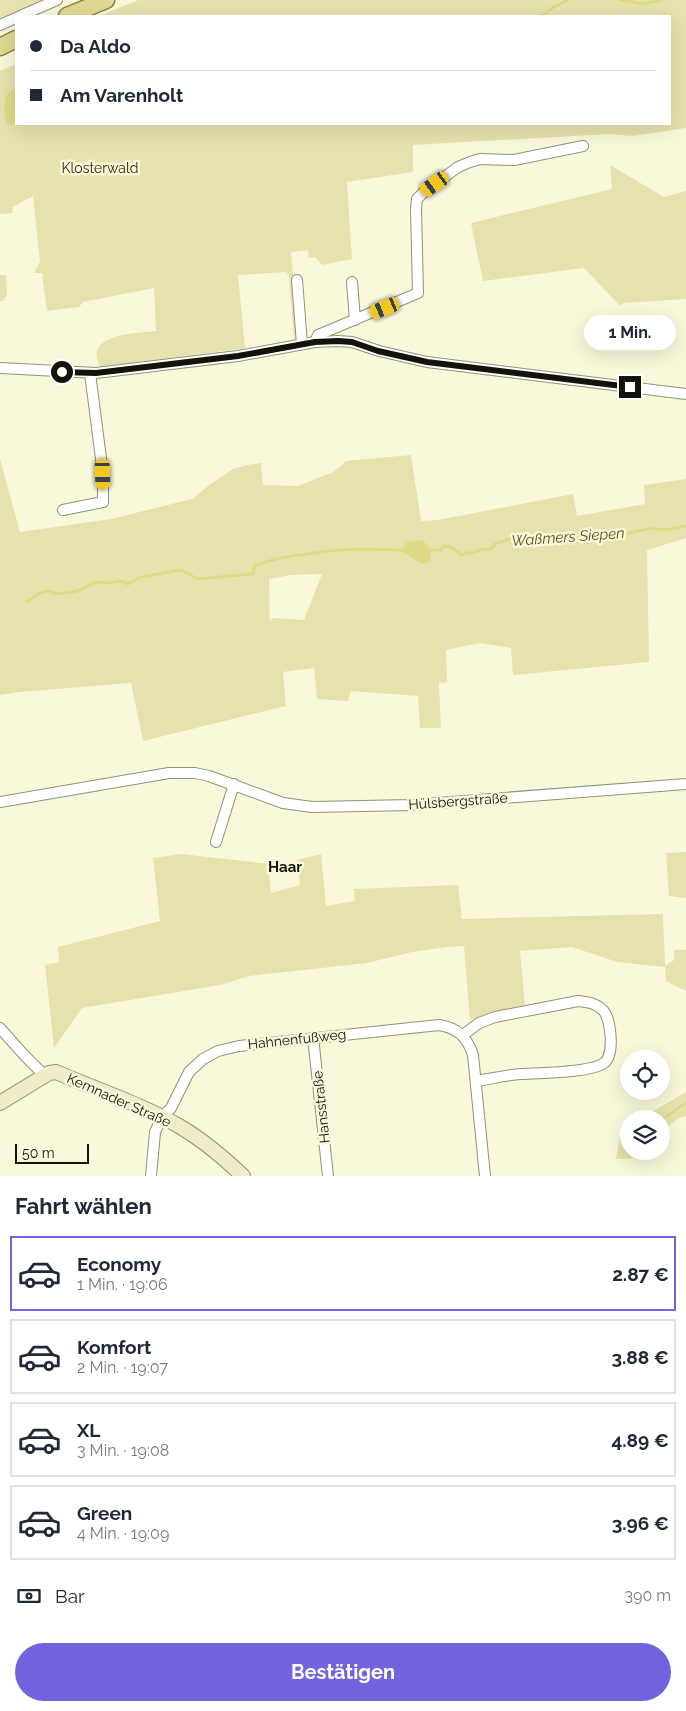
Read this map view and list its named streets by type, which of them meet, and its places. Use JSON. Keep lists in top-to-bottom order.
{
  "streets": {
    "street": [
      "Hülsbergstraße",
      "Hahnenfußweg",
      "Kemnader Straße",
      "Hansstraße"
    ]
  },
  "crossings": [
    ["Hahnenfußweg", "Kemnader Straße"],
    ["Hahnenfußweg", "Hansstraße"]
  ],
  "districts": ["Haar"],
  "water": ["Waßmers Siepen"],
  "parks": ["Klosterwald"],
  "scale_bar": "50 m",
  "page": {
    "banner": ["Da Aldo", "Am Varenholt"],
    "bubble": "1 Min.",
    "scale": "50 m",
    "heading": "Fahrt wählen",
    "list": [
      {
        "name": "Economy",
        "note": "1 Min. · 19:06",
        "value": "2.87 €"
      },
      {
        "name": "Komfort",
        "note": "2 Min. · 19:07",
        "value": "3.88 €"
      },
      {
        "name": "XL",
        "note": "3 Min. · 19:08",
        "value": "4.89 €"
      },
      {
        "name": "Green",
        "note": "4 Min. · 19:09",
        "value": "3.96 €"
      }
    ],
    "pay": ["Bar", "390 m"],
    "buttons": "Bestätigen"
  }
}
